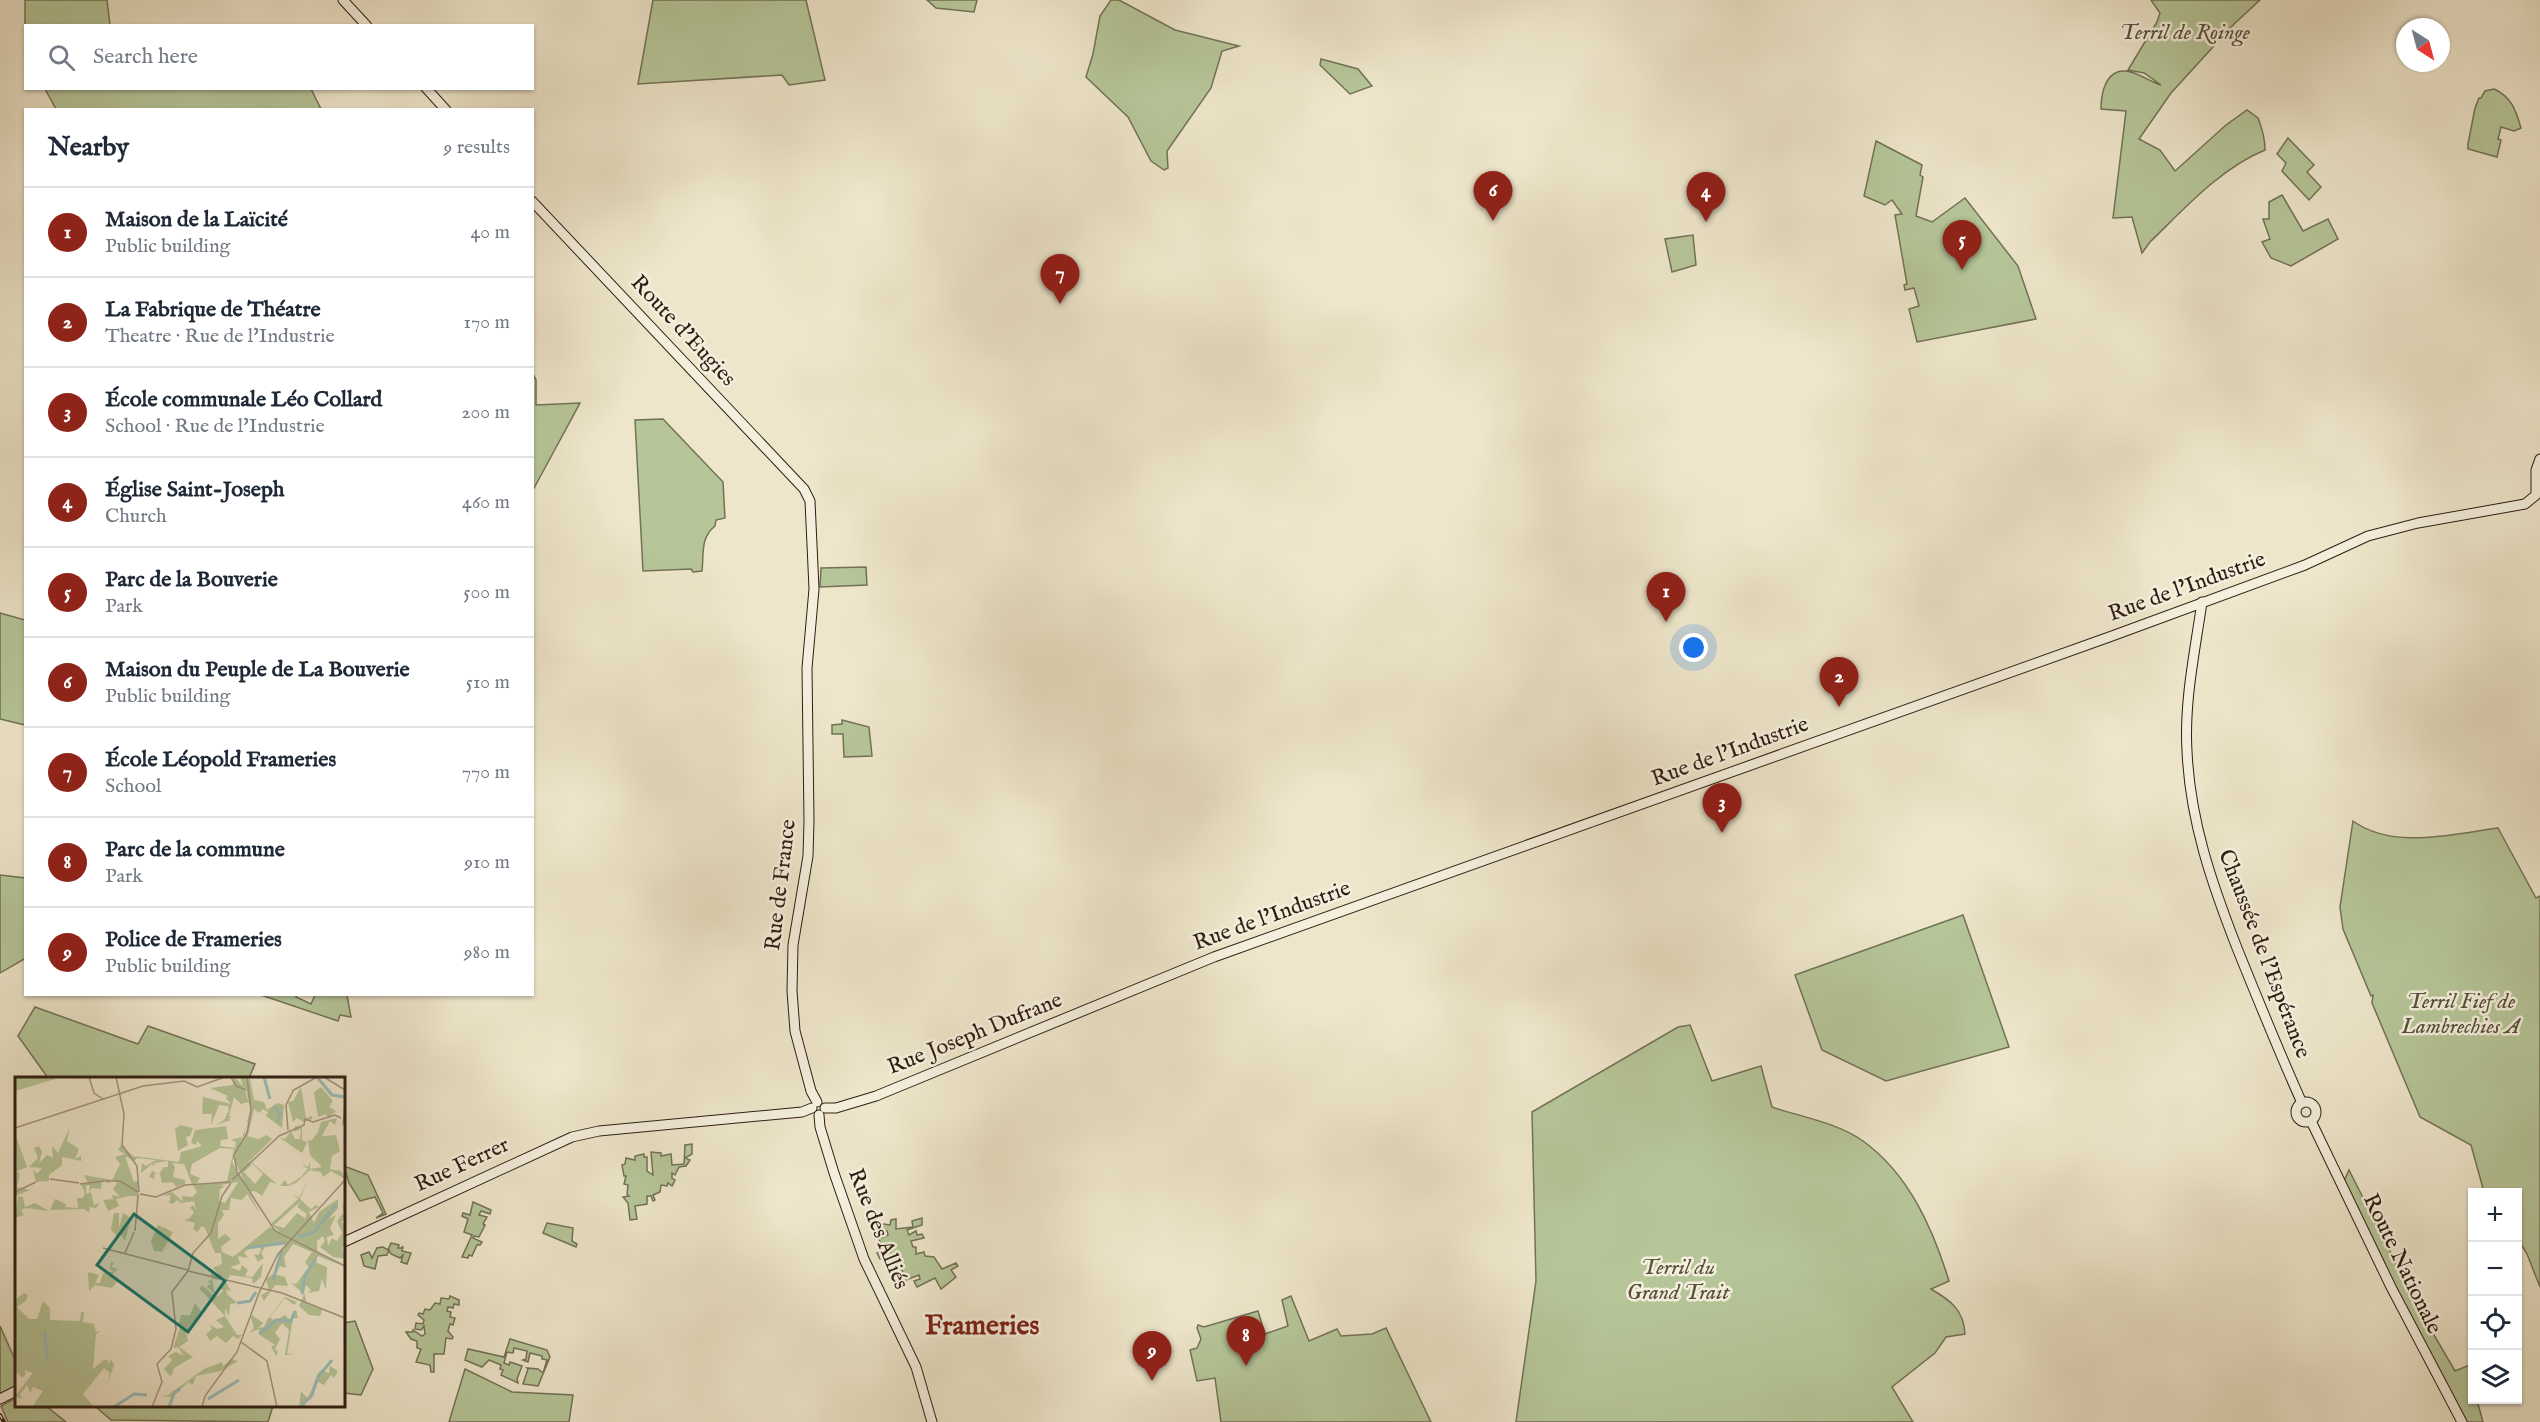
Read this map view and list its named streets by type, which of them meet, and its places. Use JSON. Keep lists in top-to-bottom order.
{
  "streets": {
    "main road": [
      "Route d'Eugies",
      "Rue de l'Industrie",
      "Rue de France",
      "Chaussée de l'Espérance",
      "Rue Joseph Dufrane",
      "Rue Ferrer",
      "Rue des Alliés",
      "Route Nationale"
    ]
  },
  "crossings": [
    ["Route d'Eugies", "Rue de France"],
    ["Rue de l'Industrie", "Chaussée de l'Espérance"],
    ["Rue de l'Industrie", "Rue Joseph Dufrane"],
    ["Rue de France", "Rue Joseph Dufrane"],
    ["Rue de France", "Rue des Alliés"],
    ["Chaussée de l'Espérance", "Route Nationale"],
    ["Rue Joseph Dufrane", "Rue Ferrer"],
    ["Rue Joseph Dufrane", "Rue des Alliés"]
  ],
  "districts": ["Frameries"],
  "parks": ["Terril de Roinge", "Terril Fief de Lambrechies A", "Terril du Grand Trait"],
  "north": "bottom right",
  "page": {
    "search": "Search here",
    "heading": ["Nearby", "9 results"],
    "pins": [
      "6",
      "4",
      "5",
      "7",
      "1",
      "2",
      "3",
      "8",
      "9"
    ],
    "list": [
      {
        "mark": "1",
        "name": "Maison de la Laïcité",
        "note": "Public building",
        "value": "40 m"
      },
      {
        "mark": "2",
        "name": "La Fabrique de Théatre",
        "note": "Theatre · Rue de l'Industrie",
        "value": "170 m"
      },
      {
        "mark": "3",
        "name": "École communale Léo Collard",
        "note": "School · Rue de l'Industrie",
        "value": "200 m"
      },
      {
        "mark": "4",
        "name": "Église Saint-Joseph",
        "note": "Church",
        "value": "460 m"
      },
      {
        "mark": "5",
        "name": "Parc de la Bouverie",
        "note": "Park",
        "value": "500 m"
      },
      {
        "mark": "6",
        "name": "Maison du Peuple de La Bouverie",
        "note": "Public building",
        "value": "510 m"
      },
      {
        "mark": "7",
        "name": "École Léopold Frameries",
        "note": "School",
        "value": "770 m"
      },
      {
        "mark": "8",
        "name": "Parc de la commune",
        "note": "Park",
        "value": "910 m"
      },
      {
        "mark": "9",
        "name": "Police de Frameries",
        "note": "Public building",
        "value": "980 m"
      }
    ],
    "map_buttons": ["+", "−"]
  }
}
